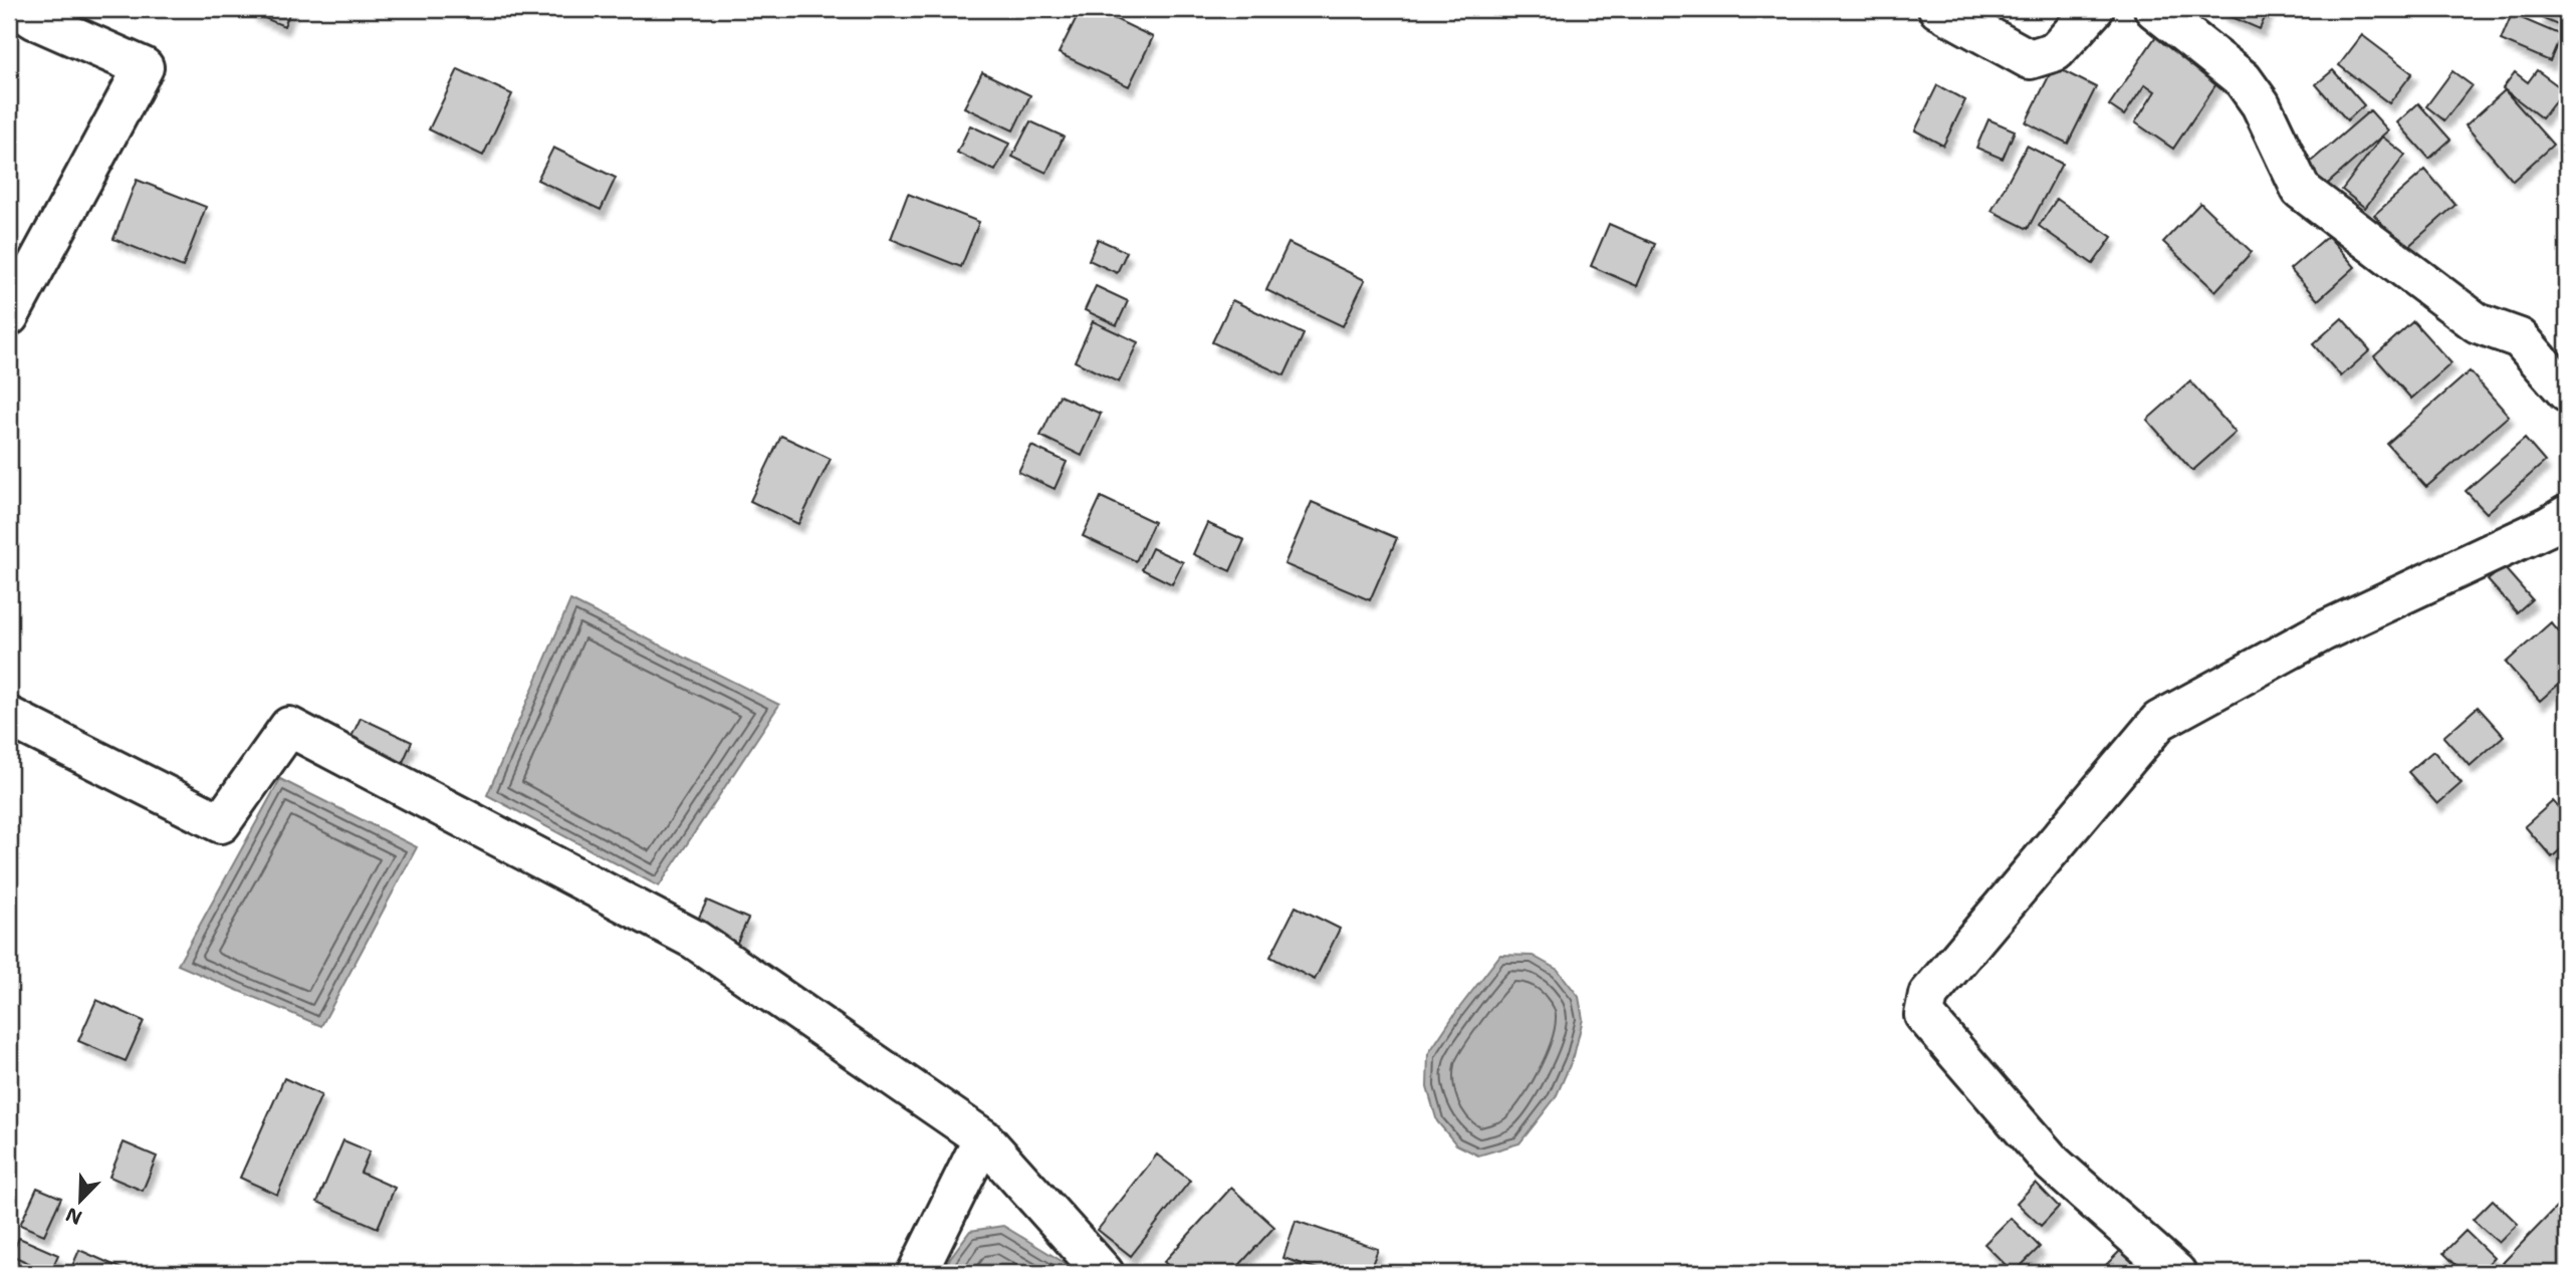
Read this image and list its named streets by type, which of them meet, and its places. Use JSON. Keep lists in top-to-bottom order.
{
  "north": "bottom left"
}
